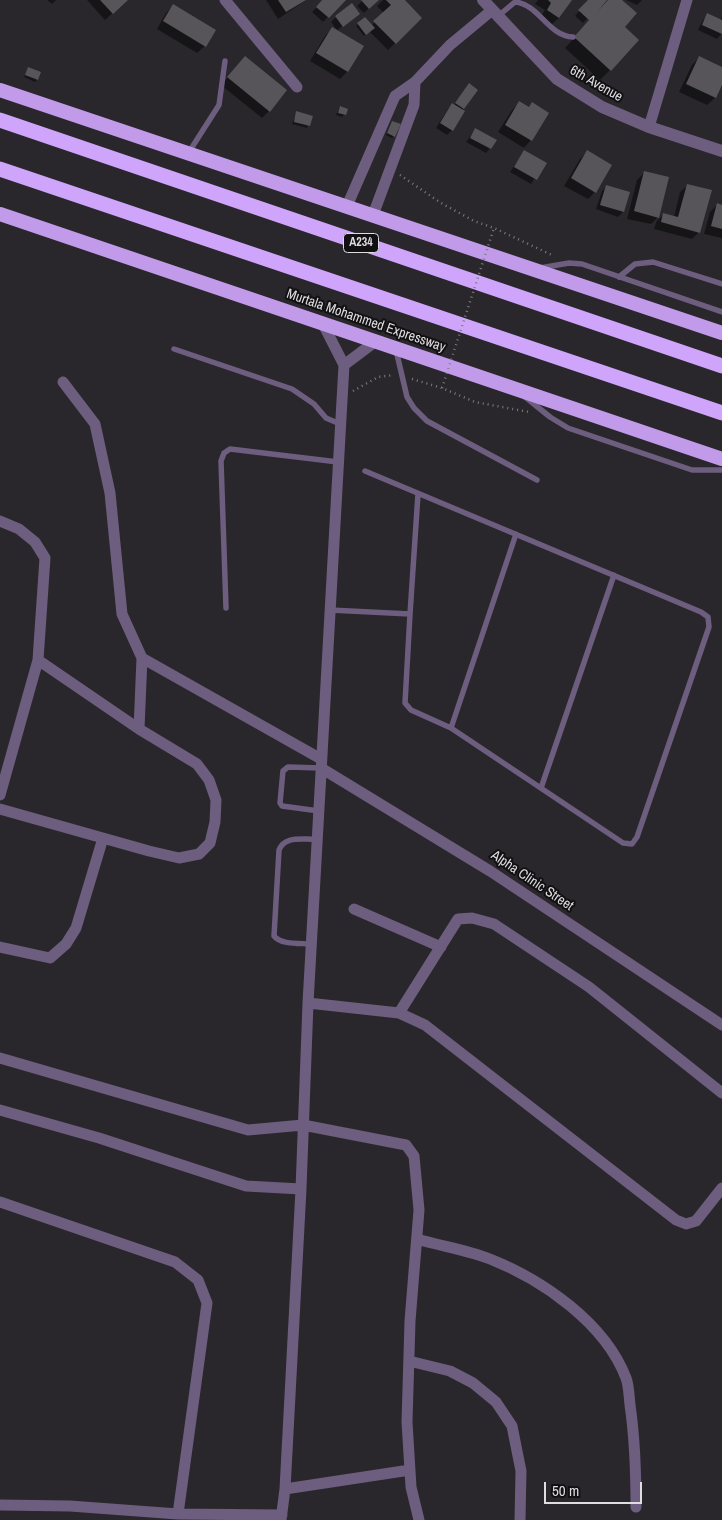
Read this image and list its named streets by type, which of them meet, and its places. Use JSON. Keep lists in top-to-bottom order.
{
  "streets": {
    "highway": ["A234", "Murtala Mohammed Expressway"],
    "street": ["6th Avenue", "Alpha Clinic Street"]
  },
  "scale_bar": "50 m"
}
